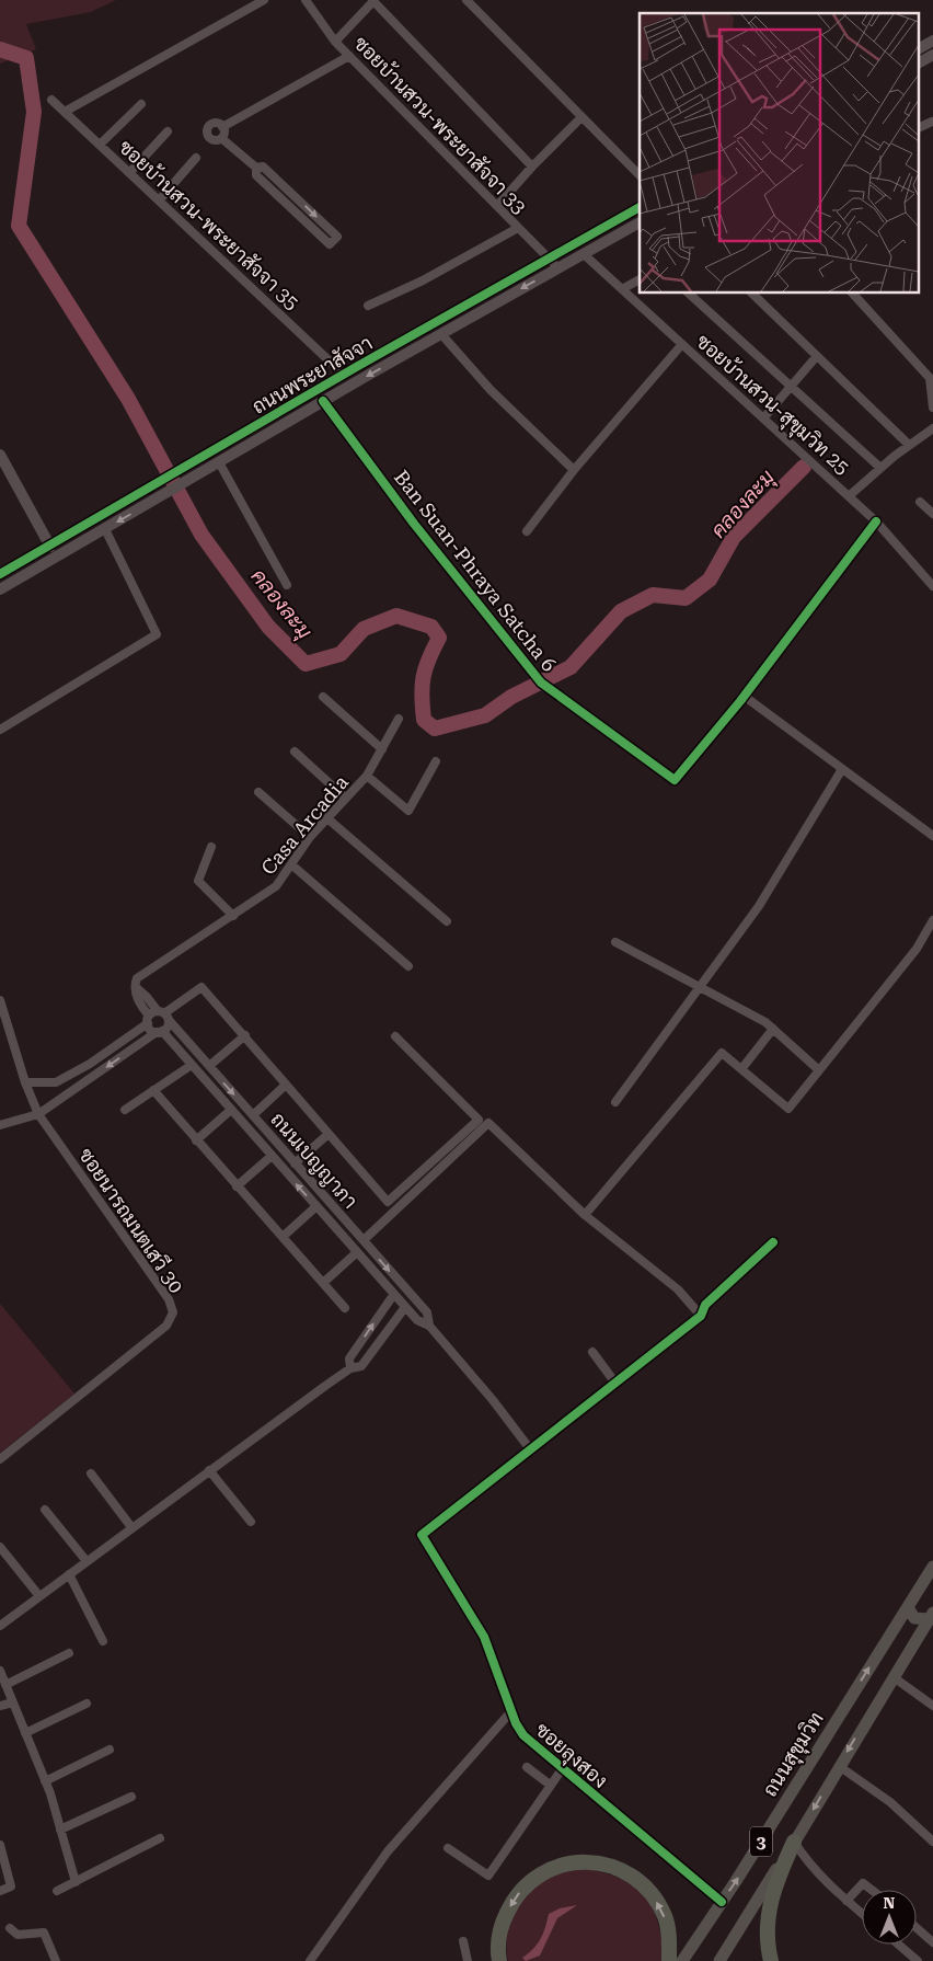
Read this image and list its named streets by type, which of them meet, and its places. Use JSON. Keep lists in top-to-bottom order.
{
  "streets": {
    "main road": ["ถนนพระยาสัจจา", "ถนนสุขุมวิท", "3"],
    "street": [
      "ซอยบ้านสวน-พระยาสัจจา 33",
      "ซอยบ้านสวน-พระยาสัจจา 35",
      "ซอยบ้านสวน-สุขุมวิท 25",
      "Ban Suan-Phraya Satcha 6",
      "Casa Arcadia",
      "ถนนเบญญาภา",
      "ซอยนารถมนตเสวี 30",
      "ซอยลุงสอง"
    ]
  },
  "crossings": [
    ["ซอยบ้านสวน-พระยาสัจจา 33", "ถนนพระยาสัจจา"],
    ["ซอยบ้านสวน-พระยาสัจจา 35", "ถนนพระยาสัจจา"],
    ["ถนนพระยาสัจจา", "ซอยบ้านสวน-สุขุมวิท 25"],
    ["ถนนพระยาสัจจา", "Ban Suan-Phraya Satcha 6"],
    ["ซอยบ้านสวน-สุขุมวิท 25", "Ban Suan-Phraya Satcha 6"],
    ["Casa Arcadia", "ถนนเบญญาภา"],
    ["ถนนเบญญาภา", "ซอยลุงสอง"],
    ["ถนนสุขุมวิท", "ซอยลุงสอง"]
  ],
  "water": ["คลองละมุ"],
  "north": "top"
}
